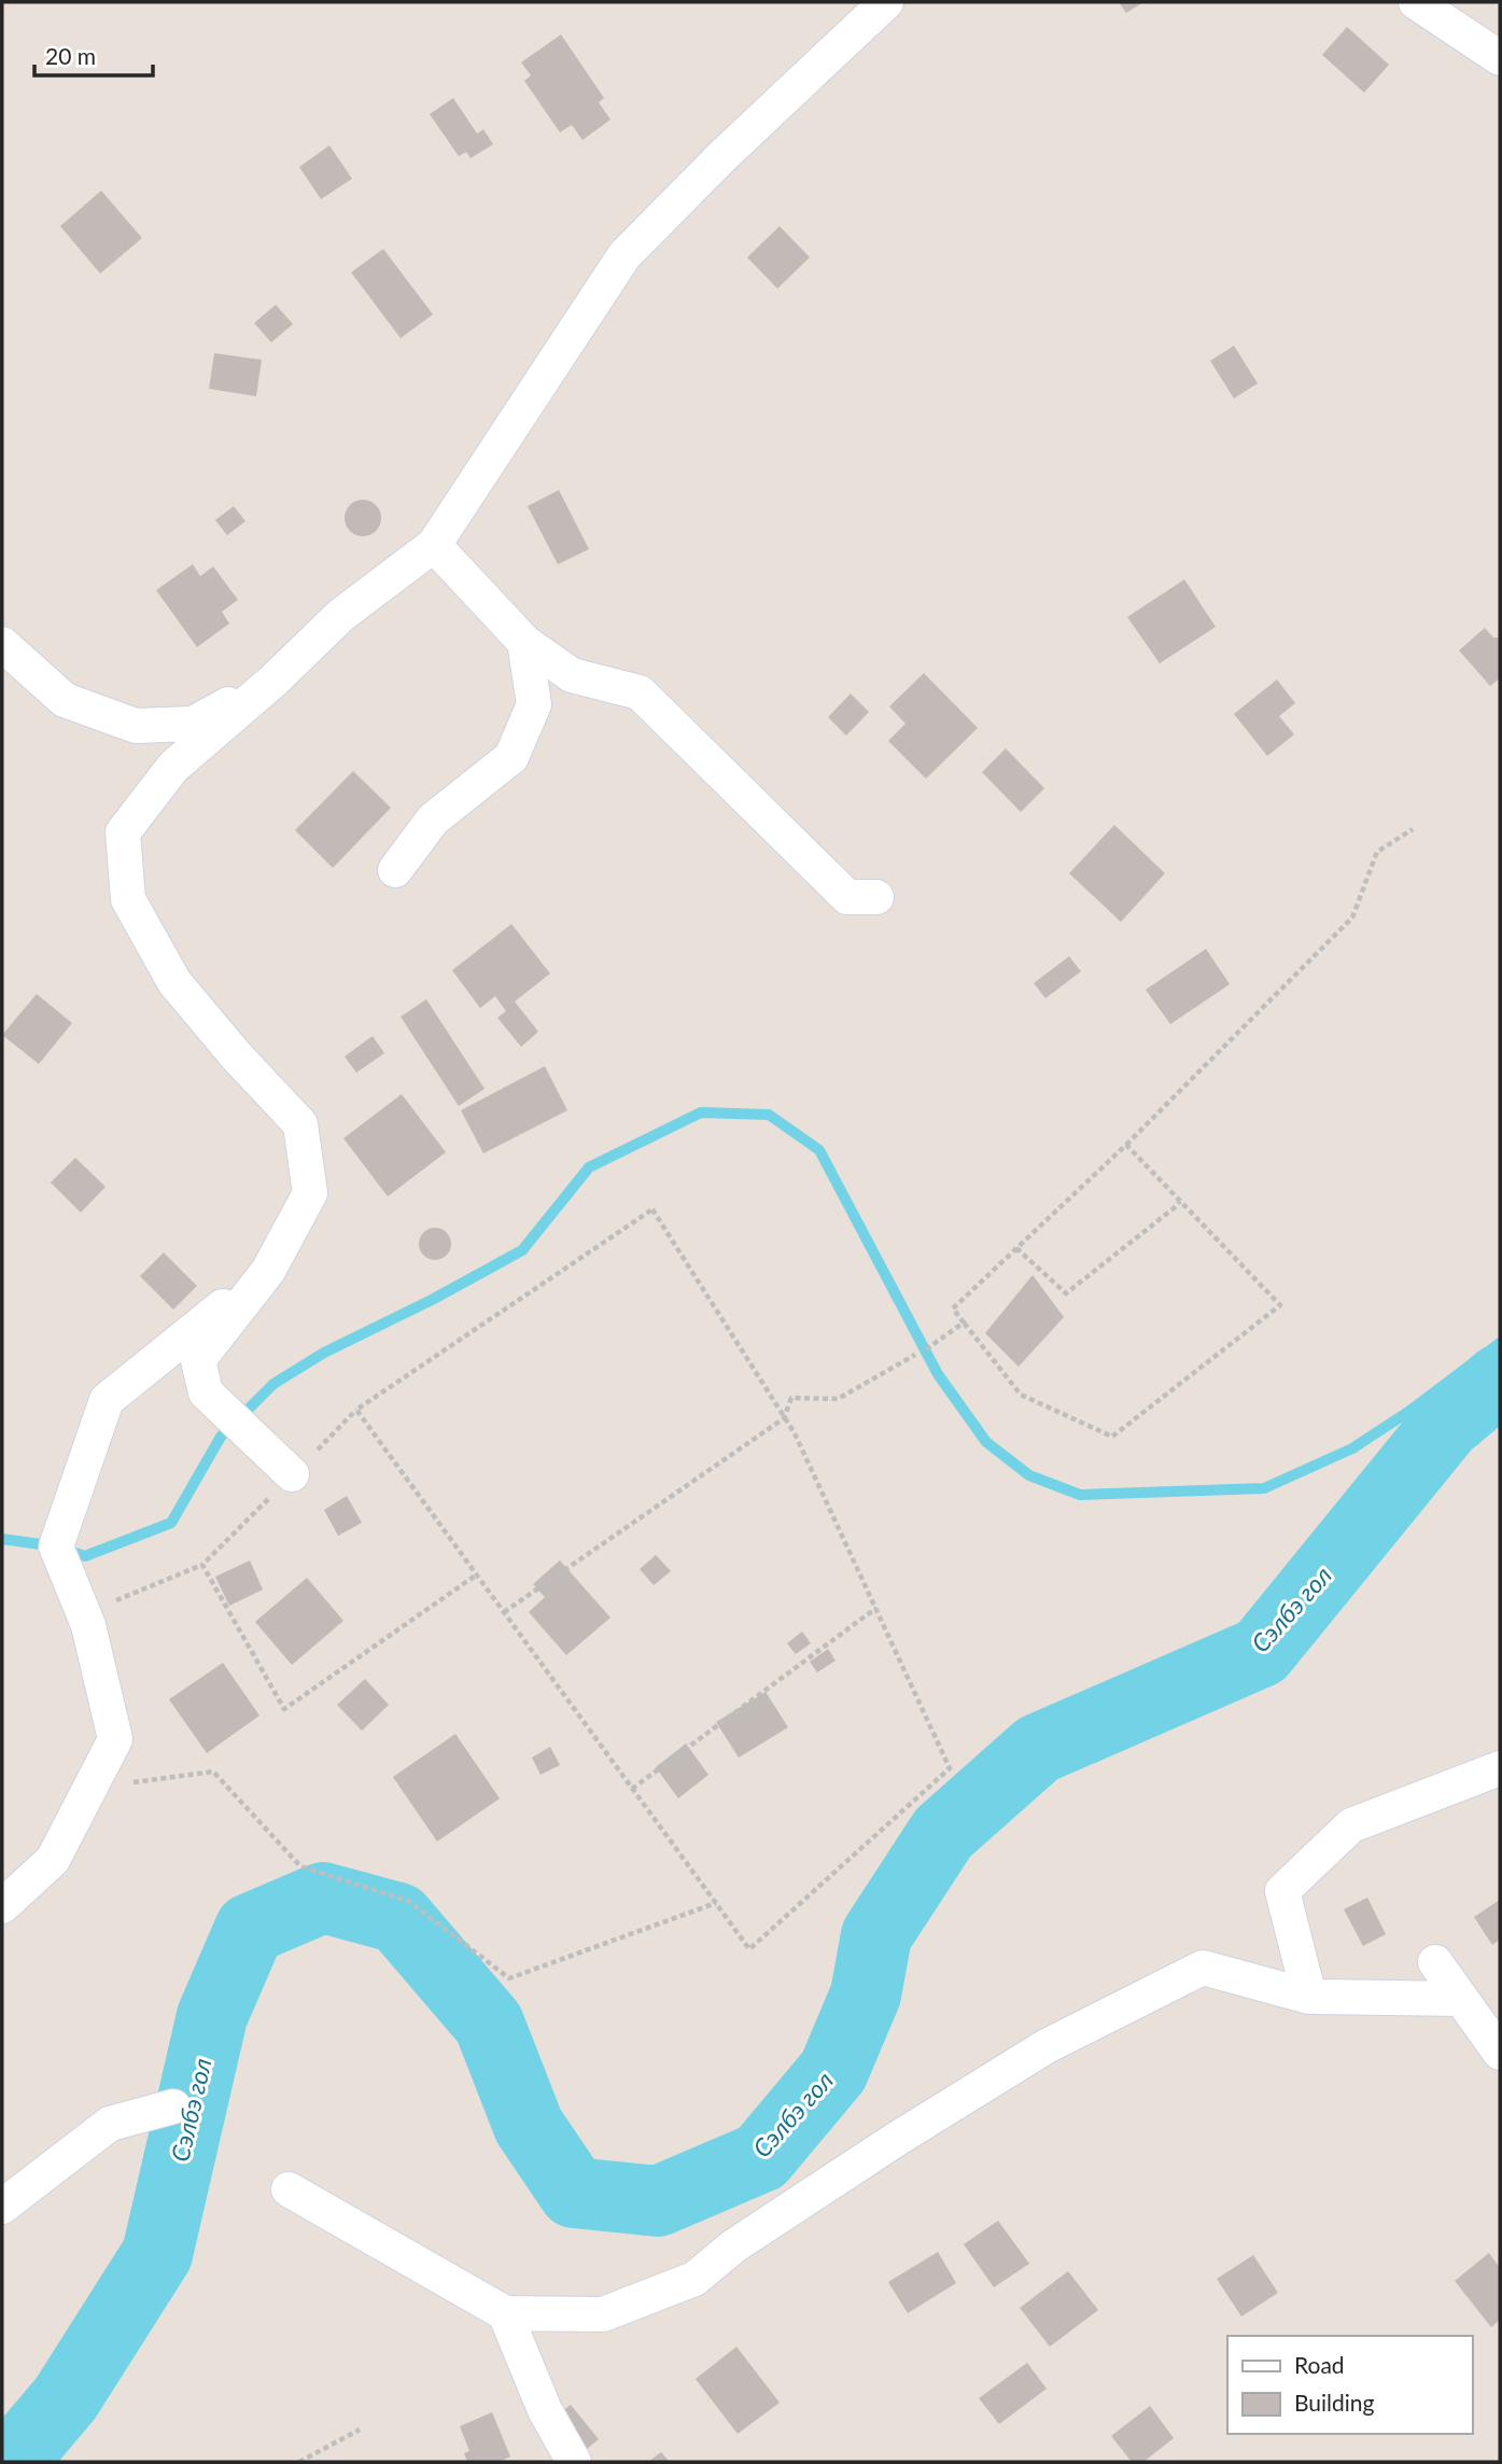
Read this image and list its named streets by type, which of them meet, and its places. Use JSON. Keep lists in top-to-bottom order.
{
  "water": ["Сэлбэ гол"],
  "legend": ["Road", "Building"],
  "scale_bar": "20 m"
}
